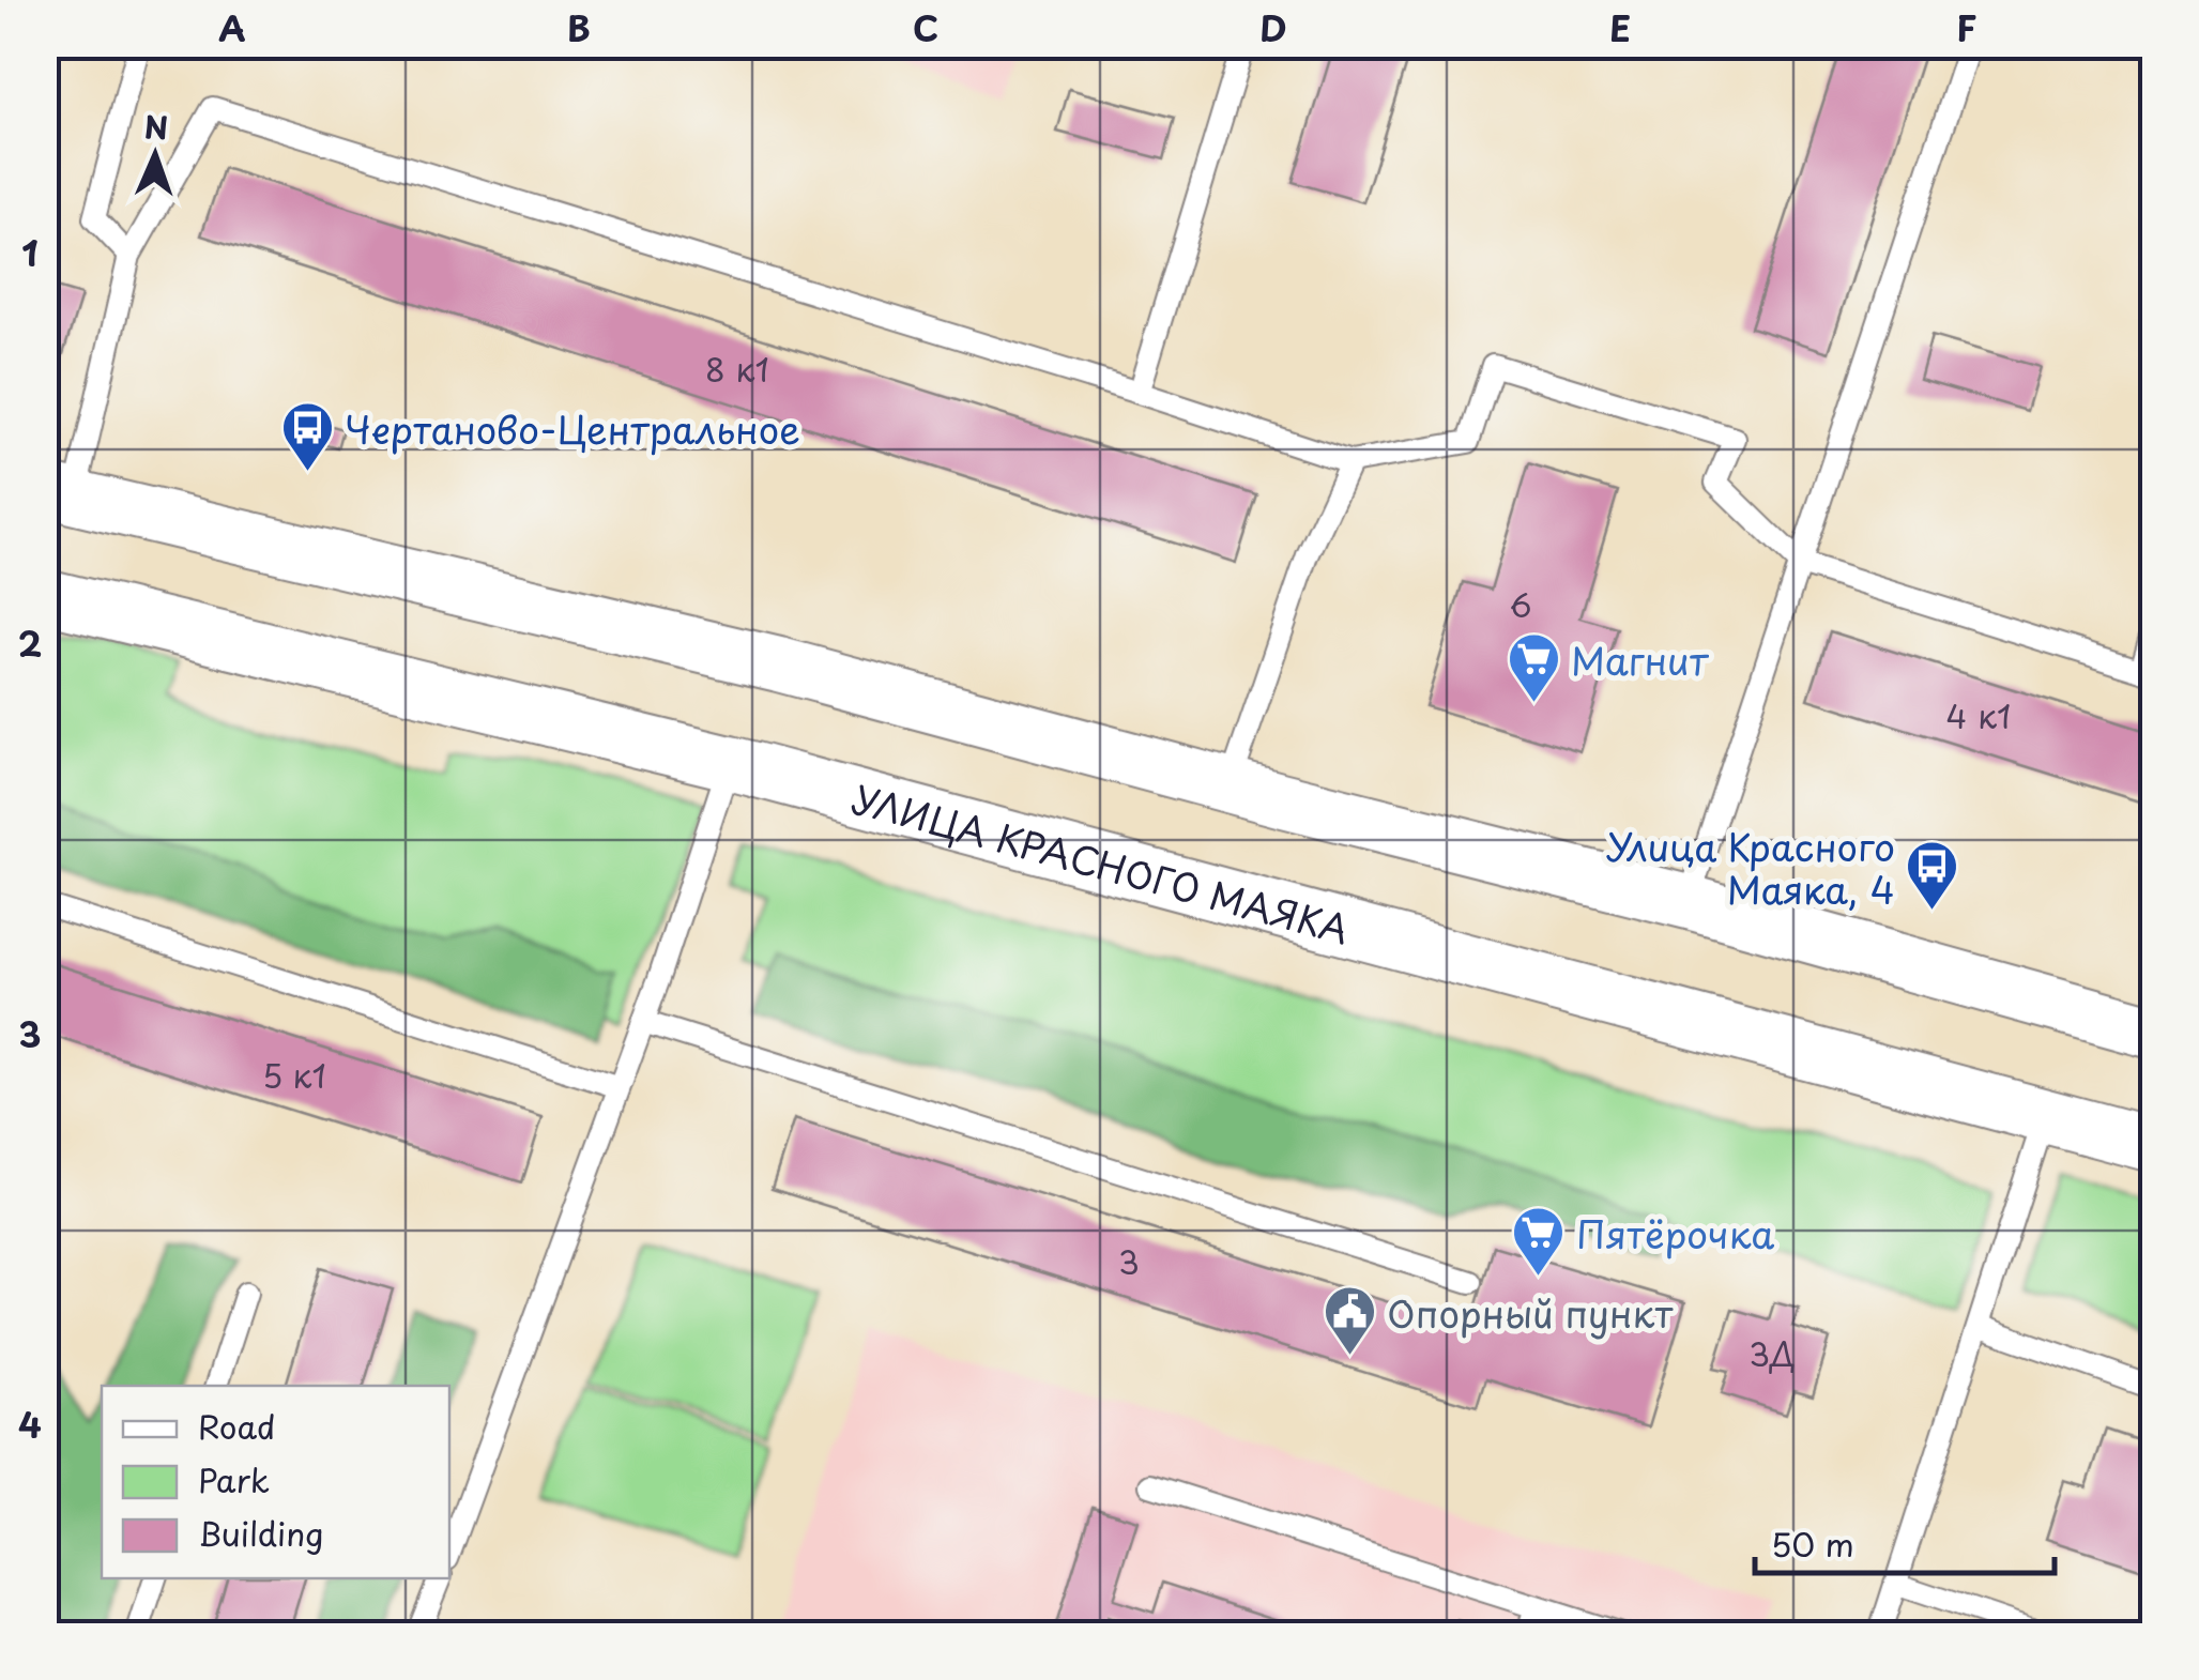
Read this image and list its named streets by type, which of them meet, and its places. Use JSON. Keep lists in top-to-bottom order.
{
  "streets": {
    "street": ["УЛИЦА КРАСНОГО МАЯКА"]
  },
  "places": {
    "bus stop": ["Чертаново-Центральное", "Улица Красного Маяка, 4"],
    "supermarket": ["Магнит", "Пятёрочка"],
    "public building": ["Опорный пункт"]
  },
  "house_numbers": [
    "8 к1",
    "6",
    "4 к1",
    "5 к1",
    "3",
    "3Д"
  ],
  "legend": ["Road", "Park", "Building"],
  "scale_bar": "50 m",
  "north": "top",
  "grid": {
    "columns": [
      "A",
      "B",
      "C",
      "D",
      "E",
      "F"
    ],
    "rows": [
      "1",
      "2",
      "3",
      "4"
    ]
  }
}
